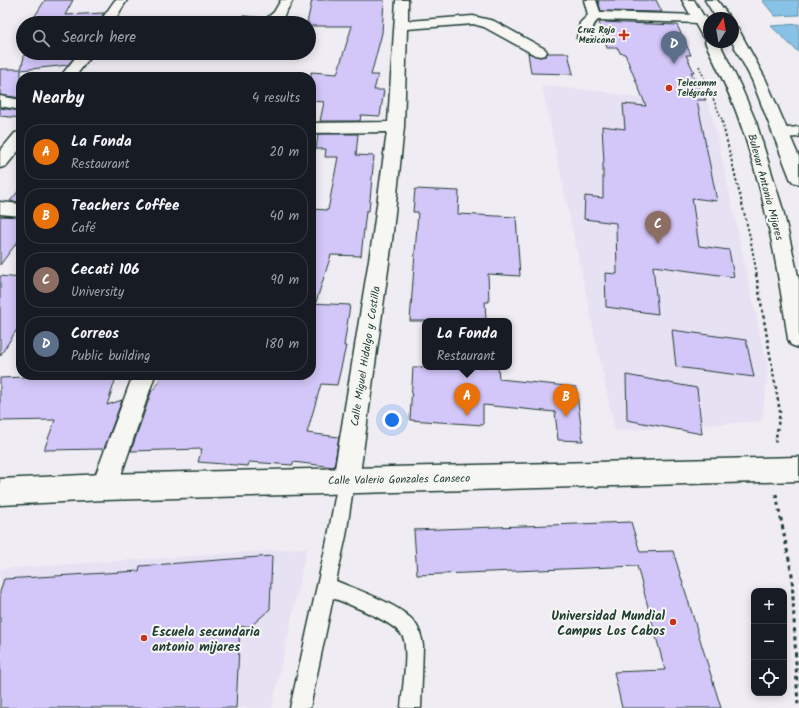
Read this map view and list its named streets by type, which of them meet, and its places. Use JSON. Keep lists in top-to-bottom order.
{
  "streets": {
    "street": ["Bulevar Antonio Mijares", "Calle Miguel Hidalgo y Costilla", "Calle Valerio Gonzales Canseco"]
  },
  "crossings": [
    ["Calle Miguel Hidalgo y Costilla", "Calle Valerio Gonzales Canseco"]
  ],
  "places": {
    "health": ["Cruz Roja Mexicana"],
    "other": ["Telecomm Telégrafos", "Universidad Mundial Campus Los Cabos", "Escuela secundaria antonio mijares"]
  },
  "north": "top",
  "page": {
    "search": "Search here",
    "pins": [
      "D",
      "C",
      "A",
      "B"
    ],
    "heading": ["Nearby", "4 results"],
    "list": [
      {
        "mark": "A",
        "name": "La Fonda",
        "note": "Restaurant",
        "value": "20 m"
      },
      {
        "mark": "B",
        "name": "Teachers Coffee",
        "note": "Café",
        "value": "40 m"
      },
      {
        "mark": "C",
        "name": "Cecati 106",
        "note": "University",
        "value": "90 m"
      },
      {
        "mark": "D",
        "name": "Correos",
        "note": "Public building",
        "value": "180 m"
      }
    ],
    "popup": ["La Fonda", "Restaurant"],
    "map_buttons": ["+", "−"]
  }
}
